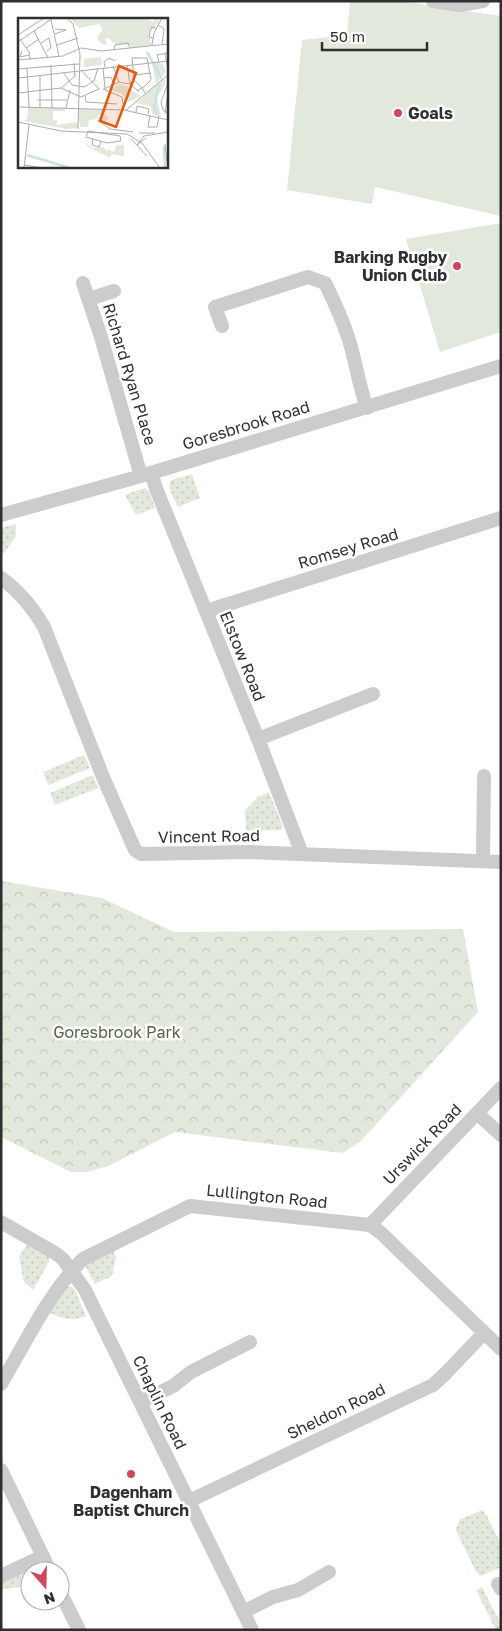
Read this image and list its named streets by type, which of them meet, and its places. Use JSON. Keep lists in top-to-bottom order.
{
  "streets": {
    "street": [
      "Richard Ryan Place",
      "Goresbrook Road",
      "Romsey Road",
      "Elstow Road",
      "Vincent Road",
      "Urswick Road",
      "Lullington Road",
      "Chaplin Road",
      "Sheldon Road"
    ]
  },
  "crossings": [
    ["Richard Ryan Place", "Goresbrook Road"],
    ["Richard Ryan Place", "Elstow Road"],
    ["Goresbrook Road", "Elstow Road"],
    ["Romsey Road", "Elstow Road"],
    ["Elstow Road", "Vincent Road"],
    ["Urswick Road", "Lullington Road"],
    ["Lullington Road", "Chaplin Road"],
    ["Chaplin Road", "Sheldon Road"]
  ],
  "parks": ["Goresbrook Park"],
  "places": ["Goals", "Barking Rugby Union Club", "Dagenham Baptist Church"],
  "scale_bar": "50 m",
  "north": "bottom"
}
